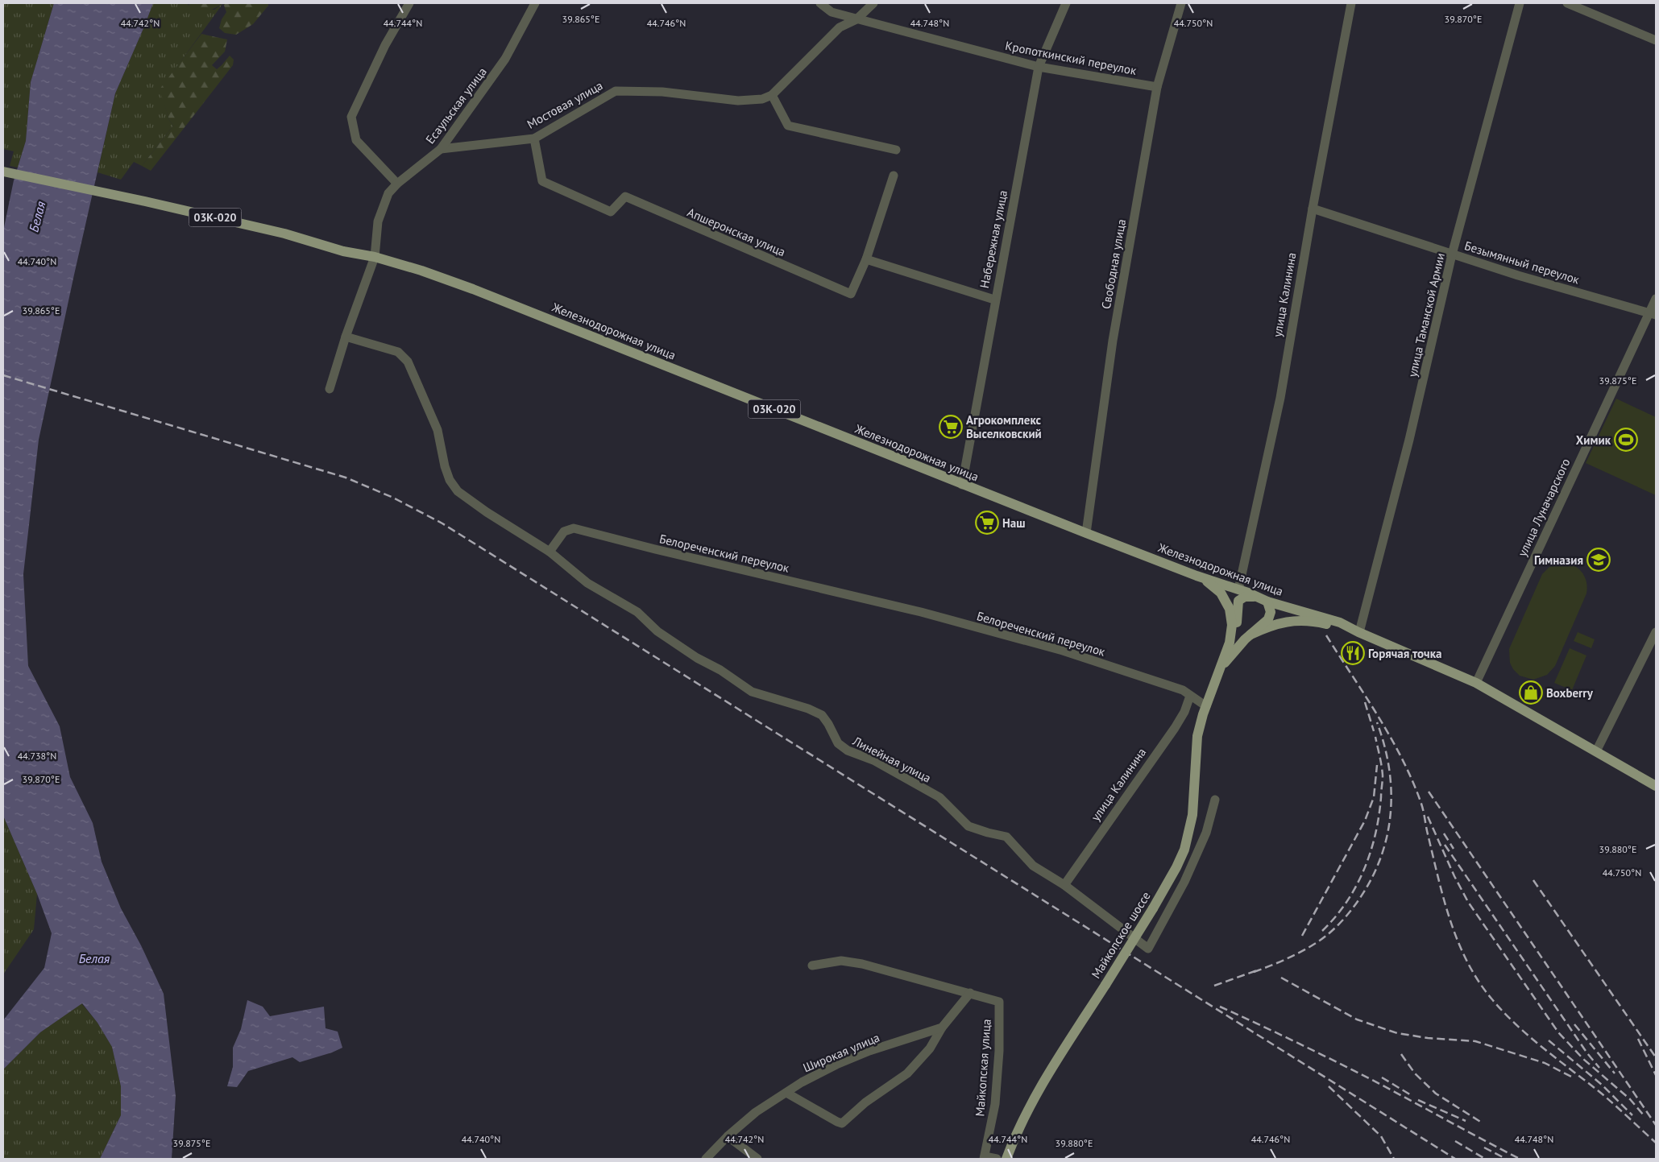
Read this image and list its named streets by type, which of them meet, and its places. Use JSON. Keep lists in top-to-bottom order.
{
  "streets": {
    "main road": ["03К-020", "Железнодорожная улица", "Майкопское шоссе"],
    "street": [
      "Кропоткинский переулок",
      "Мостовая улица",
      "Есаульская улица",
      "Апшеронская улица",
      "Набережная улица",
      "Безымянный переулок",
      "Свободная улица",
      "улица Калинина",
      "улица Таманской Армии",
      "улица Луначарского",
      "Белореченский переулок",
      "Линейная улица",
      "Широкая улица",
      "Майкопская улица"
    ]
  },
  "crossings": [
    ["Кропоткинский переулок", "Набережная улица"],
    ["Кропоткинский переулок", "Свободная улица"],
    ["Мостовая улица", "Есаульская улица"],
    ["Мостовая улица", "Апшеронская улица"],
    ["Есаульская улица", "Железнодорожная улица"],
    ["Набережная улица", "Железнодорожная улица"],
    ["Безымянный переулок", "улица Калинина"],
    ["Безымянный переулок", "улица Таманской Армии"],
    ["Безымянный переулок", "улица Луначарского"],
    ["Свободная улица", "Железнодорожная улица"],
    ["улица Калинина", "Железнодорожная улица"],
    ["улица Калинина", "Белореченский переулок"],
    ["улица Калинина", "Линейная улица"],
    ["улица Таманской Армии", "Железнодорожная улица"],
    ["Железнодорожная улица", "улица Луначарского"],
    ["Белореченский переулок", "Линейная улица"],
    ["Белореченский переулок", "Майкопское шоссе"]
  ],
  "water": ["Белая"],
  "places": {
    "supermarket": ["Агрокомплекс Выселковский", "Наш"],
    "sports": ["Химик"],
    "school or university": ["Гимназия"],
    "restaurant": ["Горячая точка"],
    "shop": ["Boxberry"]
  },
  "coordinates": [
    "39.865°E",
    "39.870°E",
    "44.742°N",
    "44.744°N",
    "44.746°N",
    "44.748°N",
    "44.750°N",
    "44.740°N",
    "39.875°E",
    "44.738°N",
    "39.880°E"
  ]
}
